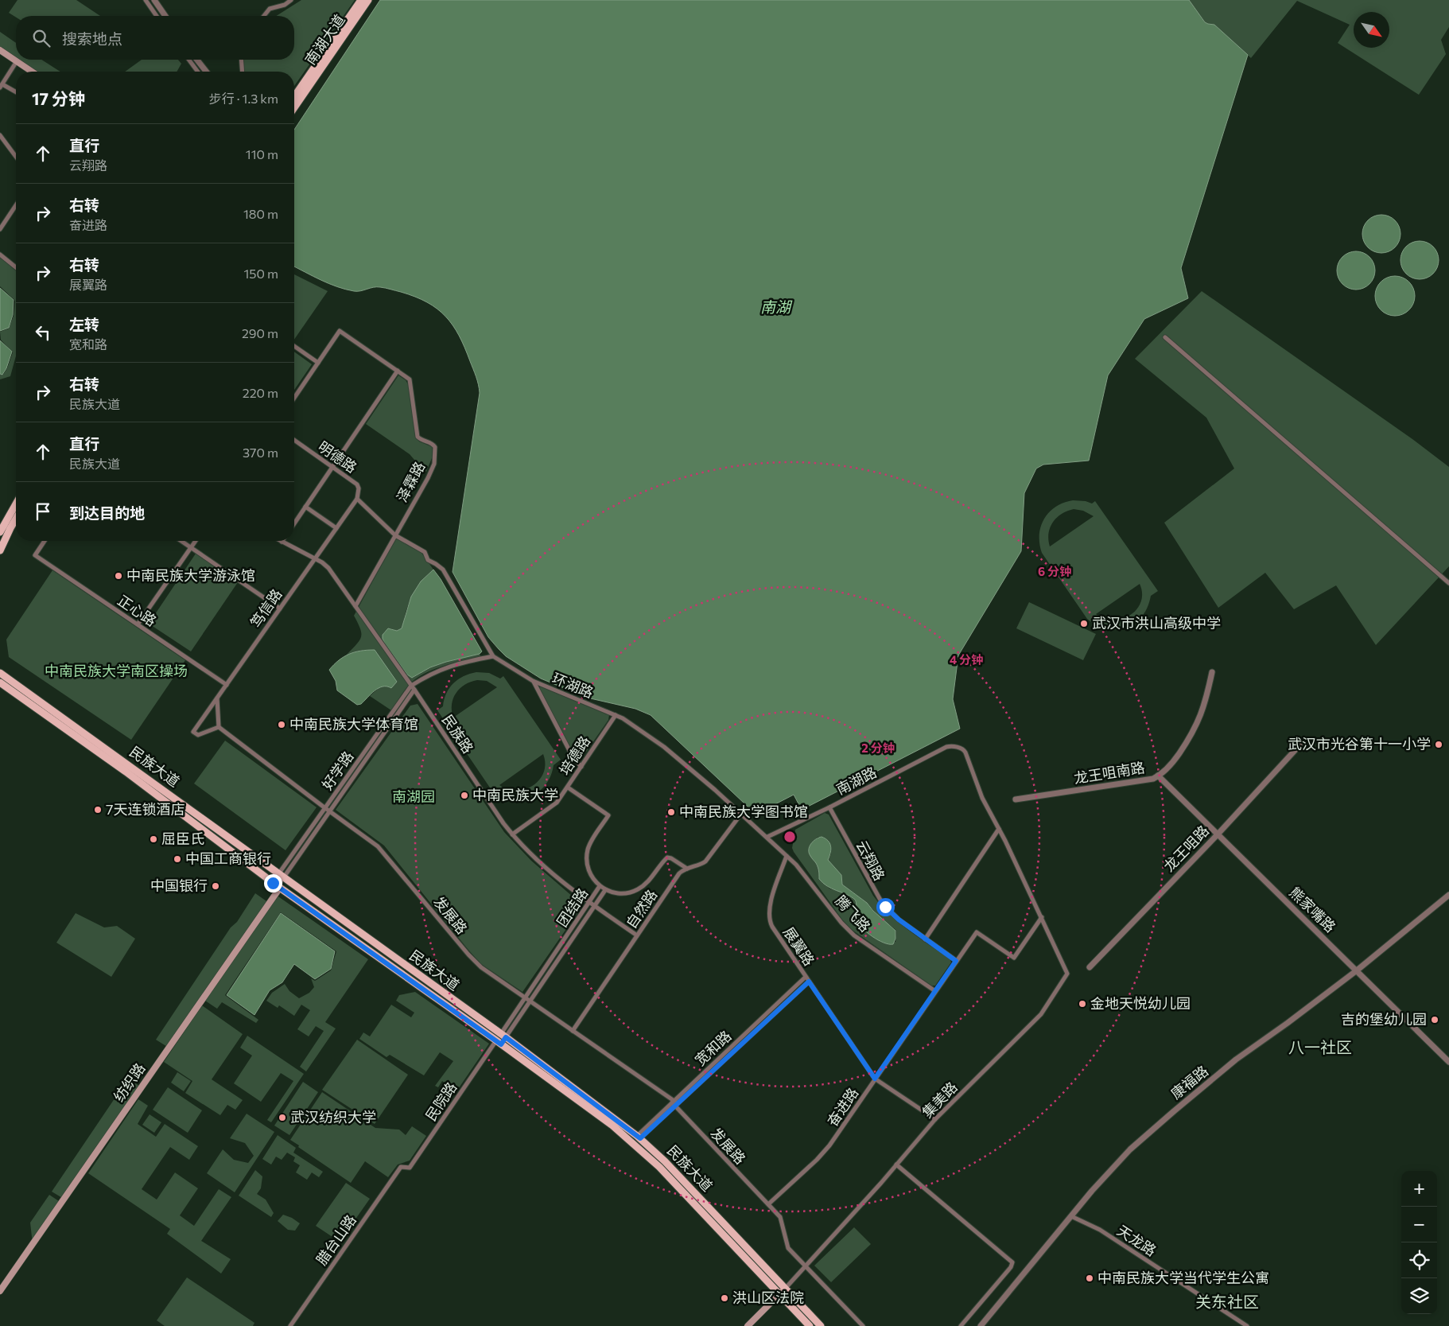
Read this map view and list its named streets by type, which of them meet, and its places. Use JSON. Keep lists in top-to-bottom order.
{
  "streets": {
    "main road": ["南湖大道", "民族大道", "纺织路"],
    "street": [
      "明德路",
      "泽霖路",
      "笃信路",
      "正心路",
      "环湖路",
      "民族路",
      "培德路",
      "好学路",
      "龙王咀南路",
      "南湖路",
      "龙王咀路",
      "云翔路",
      "团结路",
      "自然路",
      "熊家嘴路",
      "腾飞路",
      "发展路",
      "展翼路",
      "宽和路",
      "康福路",
      "集美路",
      "民院路",
      "奋进路",
      "腊台山路",
      "天龙路"
    ]
  },
  "crossings": [
    ["明德路", "泽霖路"],
    ["明德路", "笃信路"],
    ["明德路", "环湖路"],
    ["泽霖路", "环湖路"],
    ["泽霖路", "民族路"],
    ["笃信路", "正心路"],
    ["笃信路", "民族路"],
    ["笃信路", "发展路"],
    ["环湖路", "培德路"],
    ["环湖路", "好学路"],
    ["环湖路", "南湖路"],
    ["环湖路", "自然路"],
    ["环湖路", "腾飞路"],
    ["民族路", "培德路"],
    ["民族路", "好学路"],
    ["民族路", "团结路"],
    ["民族路", "自然路"],
    ["民族大道", "好学路"],
    ["民族大道", "团结路"],
    ["民族大道", "宽和路"],
    ["民族大道", "纺织路"],
    ["民族大道", "集美路"],
    ["民族大道", "民院路"],
    ["好学路", "发展路"],
    ["好学路", "纺织路"],
    ["龙王咀南路", "熊家嘴路"],
    ["南湖路", "云翔路"],
    ["南湖路", "腾飞路"],
    ["南湖路", "集美路"],
    ["南湖路", "奋进路"],
    ["龙王咀路", "熊家嘴路"],
    ["云翔路", "奋进路"],
    ["团结路", "发展路"],
    ["团结路", "民院路"],
    ["自然路", "发展路"],
    ["熊家嘴路", "康福路"],
    ["腾飞路", "展翼路"],
    ["腾飞路", "奋进路"],
    ["发展路", "宽和路"],
    ["发展路", "集美路"],
    ["发展路", "奋进路"],
    ["展翼路", "宽和路"],
    ["展翼路", "集美路"],
    ["展翼路", "奋进路"],
    ["康福路", "天龙路"],
    ["集美路", "奋进路"],
    ["民院路", "腊台山路"]
  ],
  "districts": ["八一社区", "关东社区"],
  "water": ["南湖"],
  "parks": ["中南民族大学南区操场", "南湖园"],
  "places": [
    "中南民族大学游泳馆",
    "武汉市洪山高级中学",
    "中南民族大学体育馆",
    "武汉市光谷第十一小学",
    "中南民族大学",
    "7天连锁酒店",
    "中南民族大学图书馆",
    "屈臣氏",
    "中国工商银行",
    "中国银行",
    "金地天悦幼儿园",
    "吉的堡幼儿园",
    "武汉纺织大学",
    "中南民族大学当代学生公寓",
    "洪山区法院"
  ],
  "north": "bottom right",
  "page": {
    "search": "搜索地点",
    "heading": ["17 分钟", "步行 · 1.3 km"],
    "list": [
      ["直行", "云翔路", "110 m"],
      ["右转", "奋进路", "180 m"],
      ["右转", "展翼路", "150 m"],
      ["左转", "宽和路", "290 m"],
      ["右转", "民族大道", "220 m"],
      ["直行", "民族大道", "370 m"],
      "到达目的地"
    ],
    "map_buttons": ["+", "−"]
  },
  "rings": ["6 分钟", "4 分钟", "2 分钟"]
}
